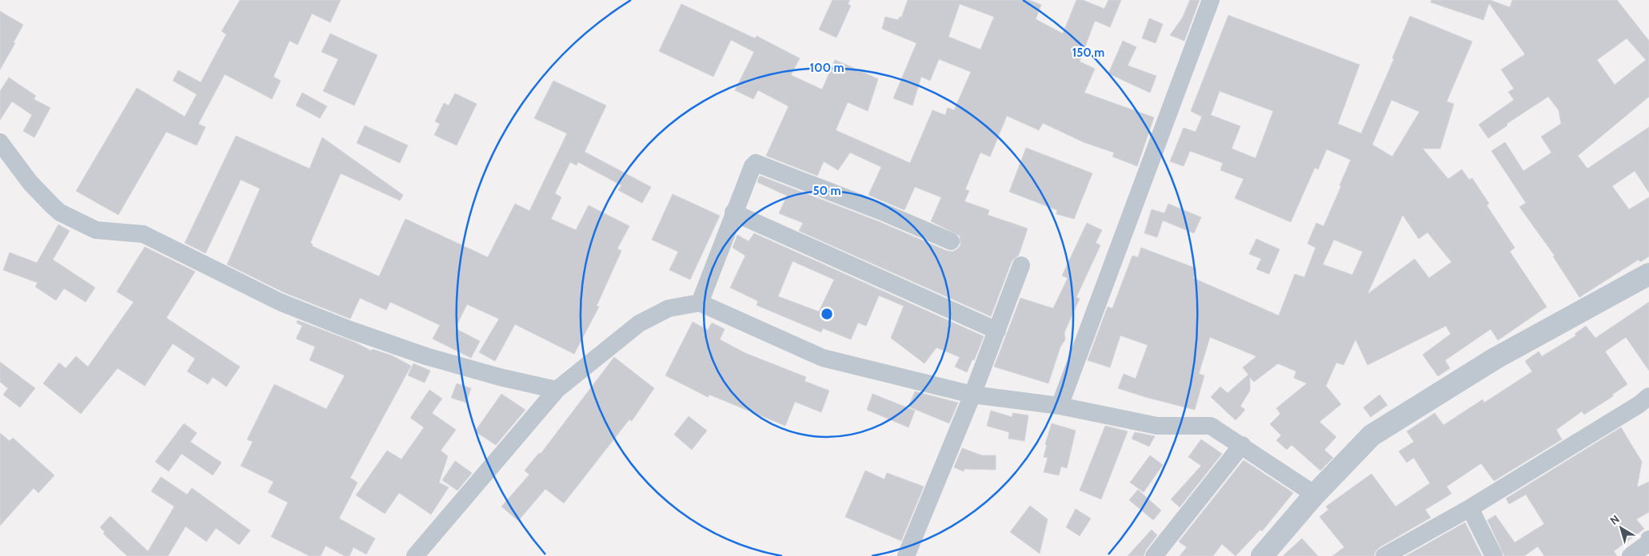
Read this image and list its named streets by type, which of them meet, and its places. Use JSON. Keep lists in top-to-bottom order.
{
  "north": "top left",
  "rings": ["150 m", "100 m", "50 m"]
}
